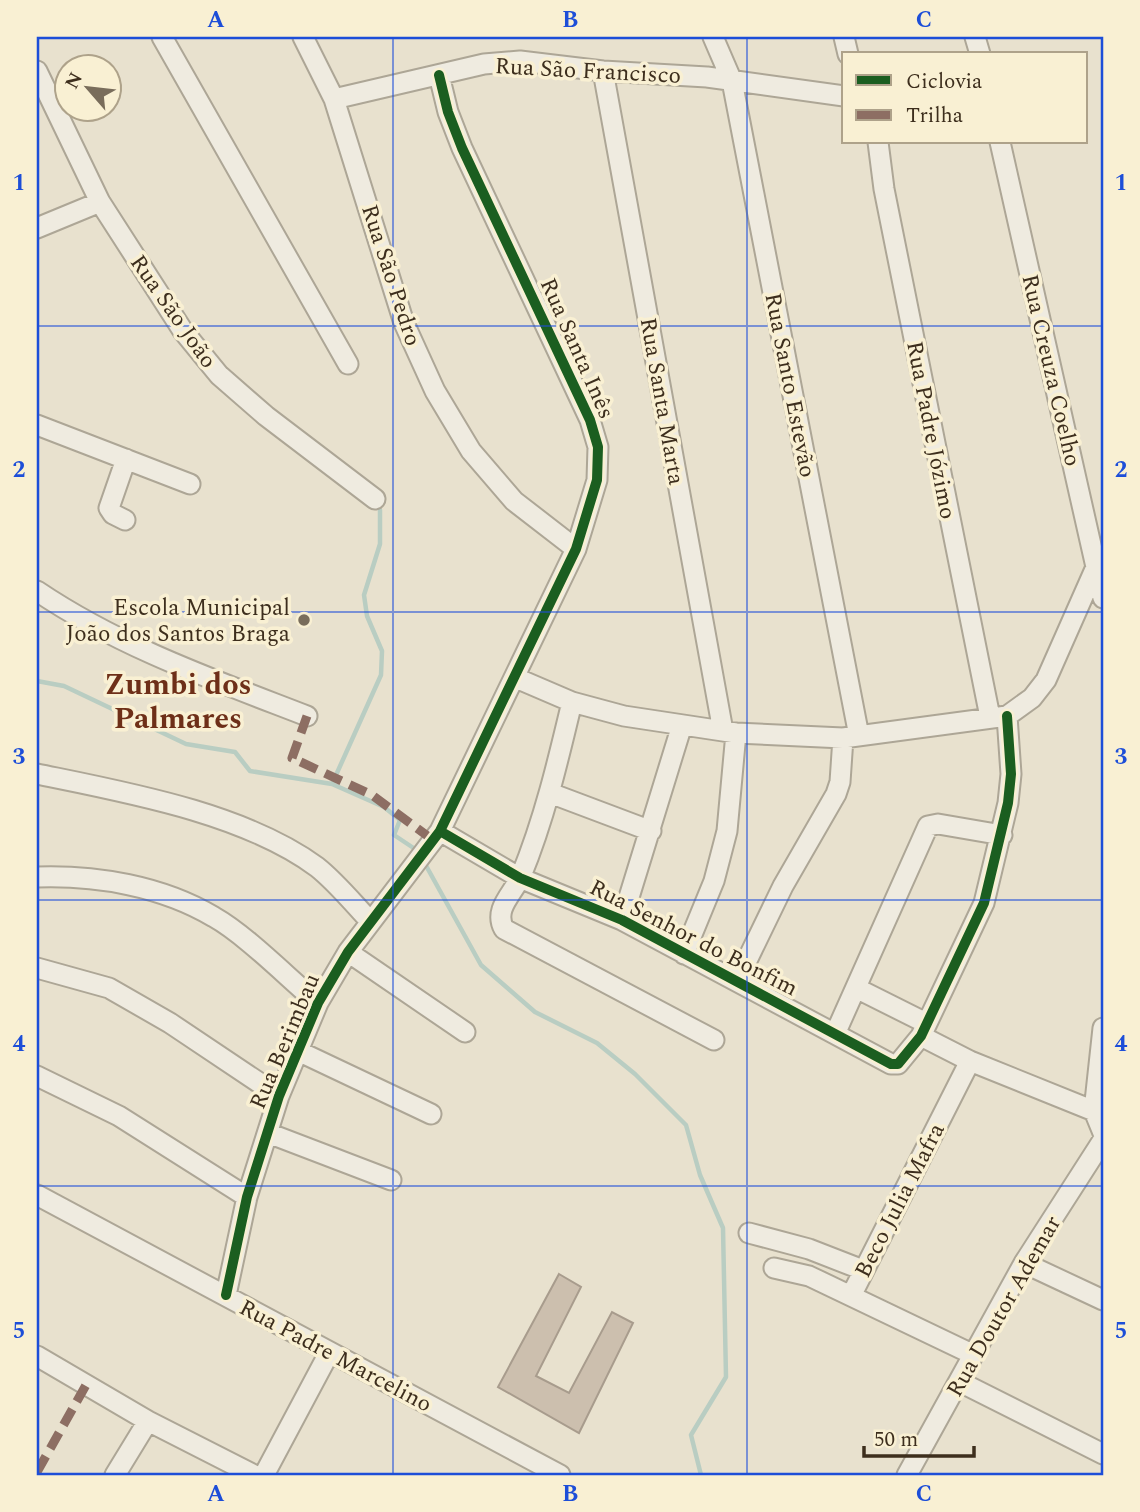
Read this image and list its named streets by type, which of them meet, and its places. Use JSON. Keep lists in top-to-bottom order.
{
  "streets": {
    "street": [
      "Rua São Francisco",
      "Rua São Pedro",
      "Rua São João",
      "Rua Santa Inês",
      "Rua Creuza Coelho",
      "Rua Santo Estevão",
      "Rua Santa Marta",
      "Rua Padre Józimo",
      "Rua Senhor do Bonfim",
      "Rua Berimbau",
      "Beco Julia Mafra",
      "Rua Doutor Ademar",
      "Rua Padre Marcelino"
    ]
  },
  "crossings": [
    ["Rua São Francisco", "Rua São Pedro"],
    ["Rua São Francisco", "Rua Santa Inês"],
    ["Rua São Francisco", "Rua Santo Estevão"],
    ["Rua São Francisco", "Rua Santa Marta"],
    ["Rua São Pedro", "Rua Santa Inês"],
    ["Rua Santa Inês", "Rua Senhor do Bonfim"],
    ["Rua Santa Inês", "Rua Berimbau"],
    ["Rua Santo Estevão", "Rua Senhor do Bonfim"],
    ["Rua Santa Marta", "Rua Senhor do Bonfim"],
    ["Rua Padre Józimo", "Rua Senhor do Bonfim"],
    ["Rua Senhor do Bonfim", "Rua Berimbau"],
    ["Rua Berimbau", "Rua Padre Marcelino"],
    ["Beco Julia Mafra", "Rua Doutor Ademar"]
  ],
  "districts": ["Zumbi dos Palmares"],
  "places": ["Escola Municipal João dos Santos Braga"],
  "legend": ["Ciclovia", "Trilha"],
  "scale_bar": "50 m",
  "north": "top left",
  "grid": {
    "columns": ["A", "B", "C"],
    "rows": [
      "1",
      "2",
      "3",
      "4",
      "5"
    ]
  }
}
